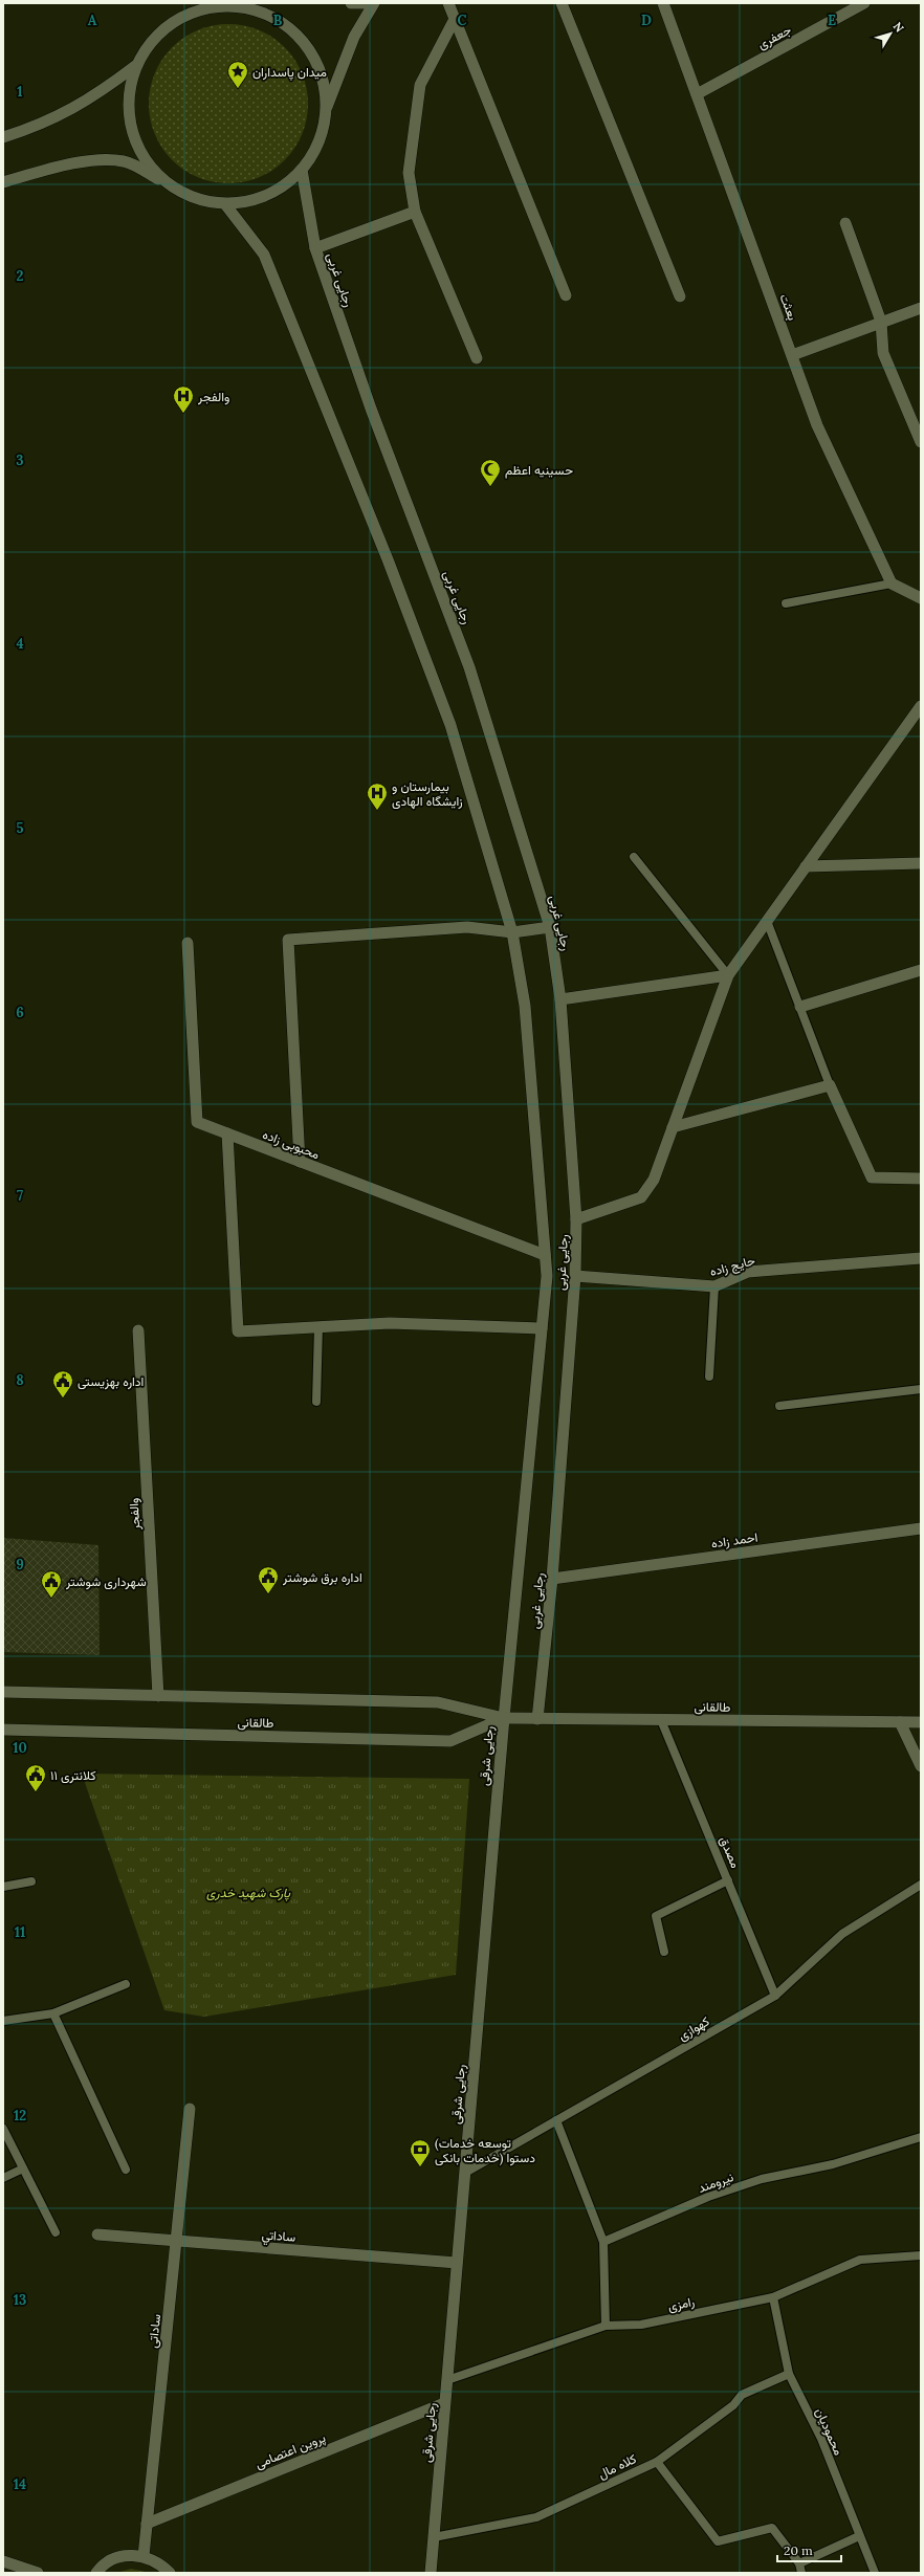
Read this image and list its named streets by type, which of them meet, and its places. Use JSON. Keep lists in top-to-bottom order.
{
  "streets": {
    "street": [
      "جعفری",
      "رجایی غربی",
      "بعثت",
      "محبوبی زاده",
      "حایج زاده",
      "والفجر",
      "احمد زاده",
      "طالقانی",
      "رجایی شرقی",
      "ساداتي",
      "ساداتی",
      "پروین اعتصامی"
    ],
    "lane": [
      "مصدق",
      "کهوازی",
      "نیرومند",
      "رامزی",
      "محمودیان",
      "کلاه مال"
    ]
  },
  "crossings": [
    ["جعفری", "بعثت"],
    ["رجایی غربی", "محبوبی زاده"],
    ["رجایی غربی", "حایج زاده"],
    ["رجایی غربی", "احمد زاده"],
    ["رجایی غربی", "طالقانی"],
    ["رجایی غربی", "رجایی شرقی"],
    ["والفجر", "طالقانی"],
    ["طالقانی", "رجایی شرقی"],
    ["طالقانی", "مصدق"],
    ["رجایی شرقی", "کهوازی"],
    ["رجایی شرقی", "ساداتي"],
    ["رجایی شرقی", "رامزی"],
    ["رجایی شرقی", "پروین اعتصامی"],
    ["رجایی شرقی", "کلاه مال"],
    ["مصدق", "کهوازی"],
    ["ساداتي", "ساداتی"],
    ["رامزی", "محمودیان"],
    ["ساداتی", "پروین اعتصامی"],
    ["محمودیان", "کلاه مال"]
  ],
  "parks": ["پارک شهید خدری"],
  "places": {
    "place": ["میدان پاسداران"],
    "hospital": ["والفجر", "بیمارستان و زایشگاه الهادی"],
    "mosque": ["حسینیه اعظم"],
    "public building": [
      "اداره بهزیستی",
      "اداره برق شوشتر",
      "شهرداری شوشتر",
      "کلانتری ۱۱"
    ],
    "bank": ["(توسعه خدمات دستوا (خدمات بانکی"]
  },
  "scale_bar": "20 m",
  "north": "top right",
  "grid": {
    "columns": [
      "A",
      "B",
      "C",
      "D",
      "E"
    ],
    "rows": [
      "1",
      "2",
      "3",
      "4",
      "5",
      "6",
      "7",
      "8",
      "9",
      "10",
      "11",
      "12",
      "13",
      "14"
    ]
  }
}
